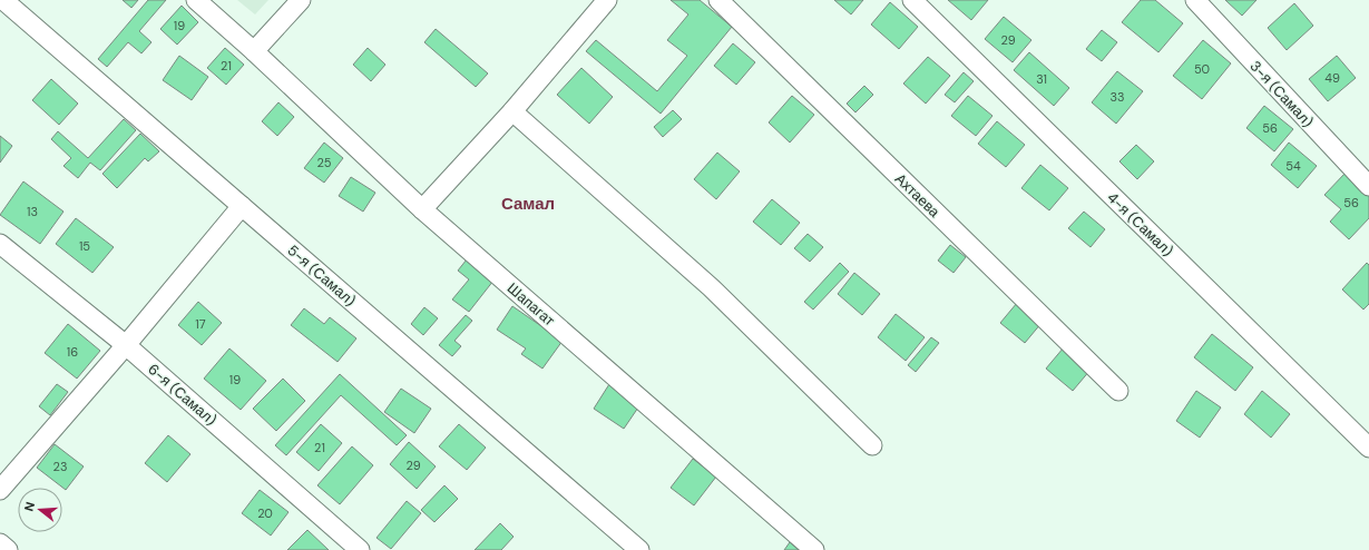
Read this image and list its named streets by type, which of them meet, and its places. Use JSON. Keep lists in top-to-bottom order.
{
  "streets": {
    "street": [
      "3-я (Самал)",
      "Ахтаева",
      "4-я (Самал)",
      "5-я (Самал)",
      "Шапагат",
      "6-я (Самал)"
    ]
  },
  "districts": ["Самал"],
  "house_numbers": [
    "19",
    "29",
    "21",
    "50",
    "49",
    "31",
    "33",
    "56",
    "25",
    "54",
    "56",
    "13",
    "15",
    "17",
    "16",
    "19",
    "21",
    "29",
    "23",
    "20"
  ],
  "north": "left"
}
